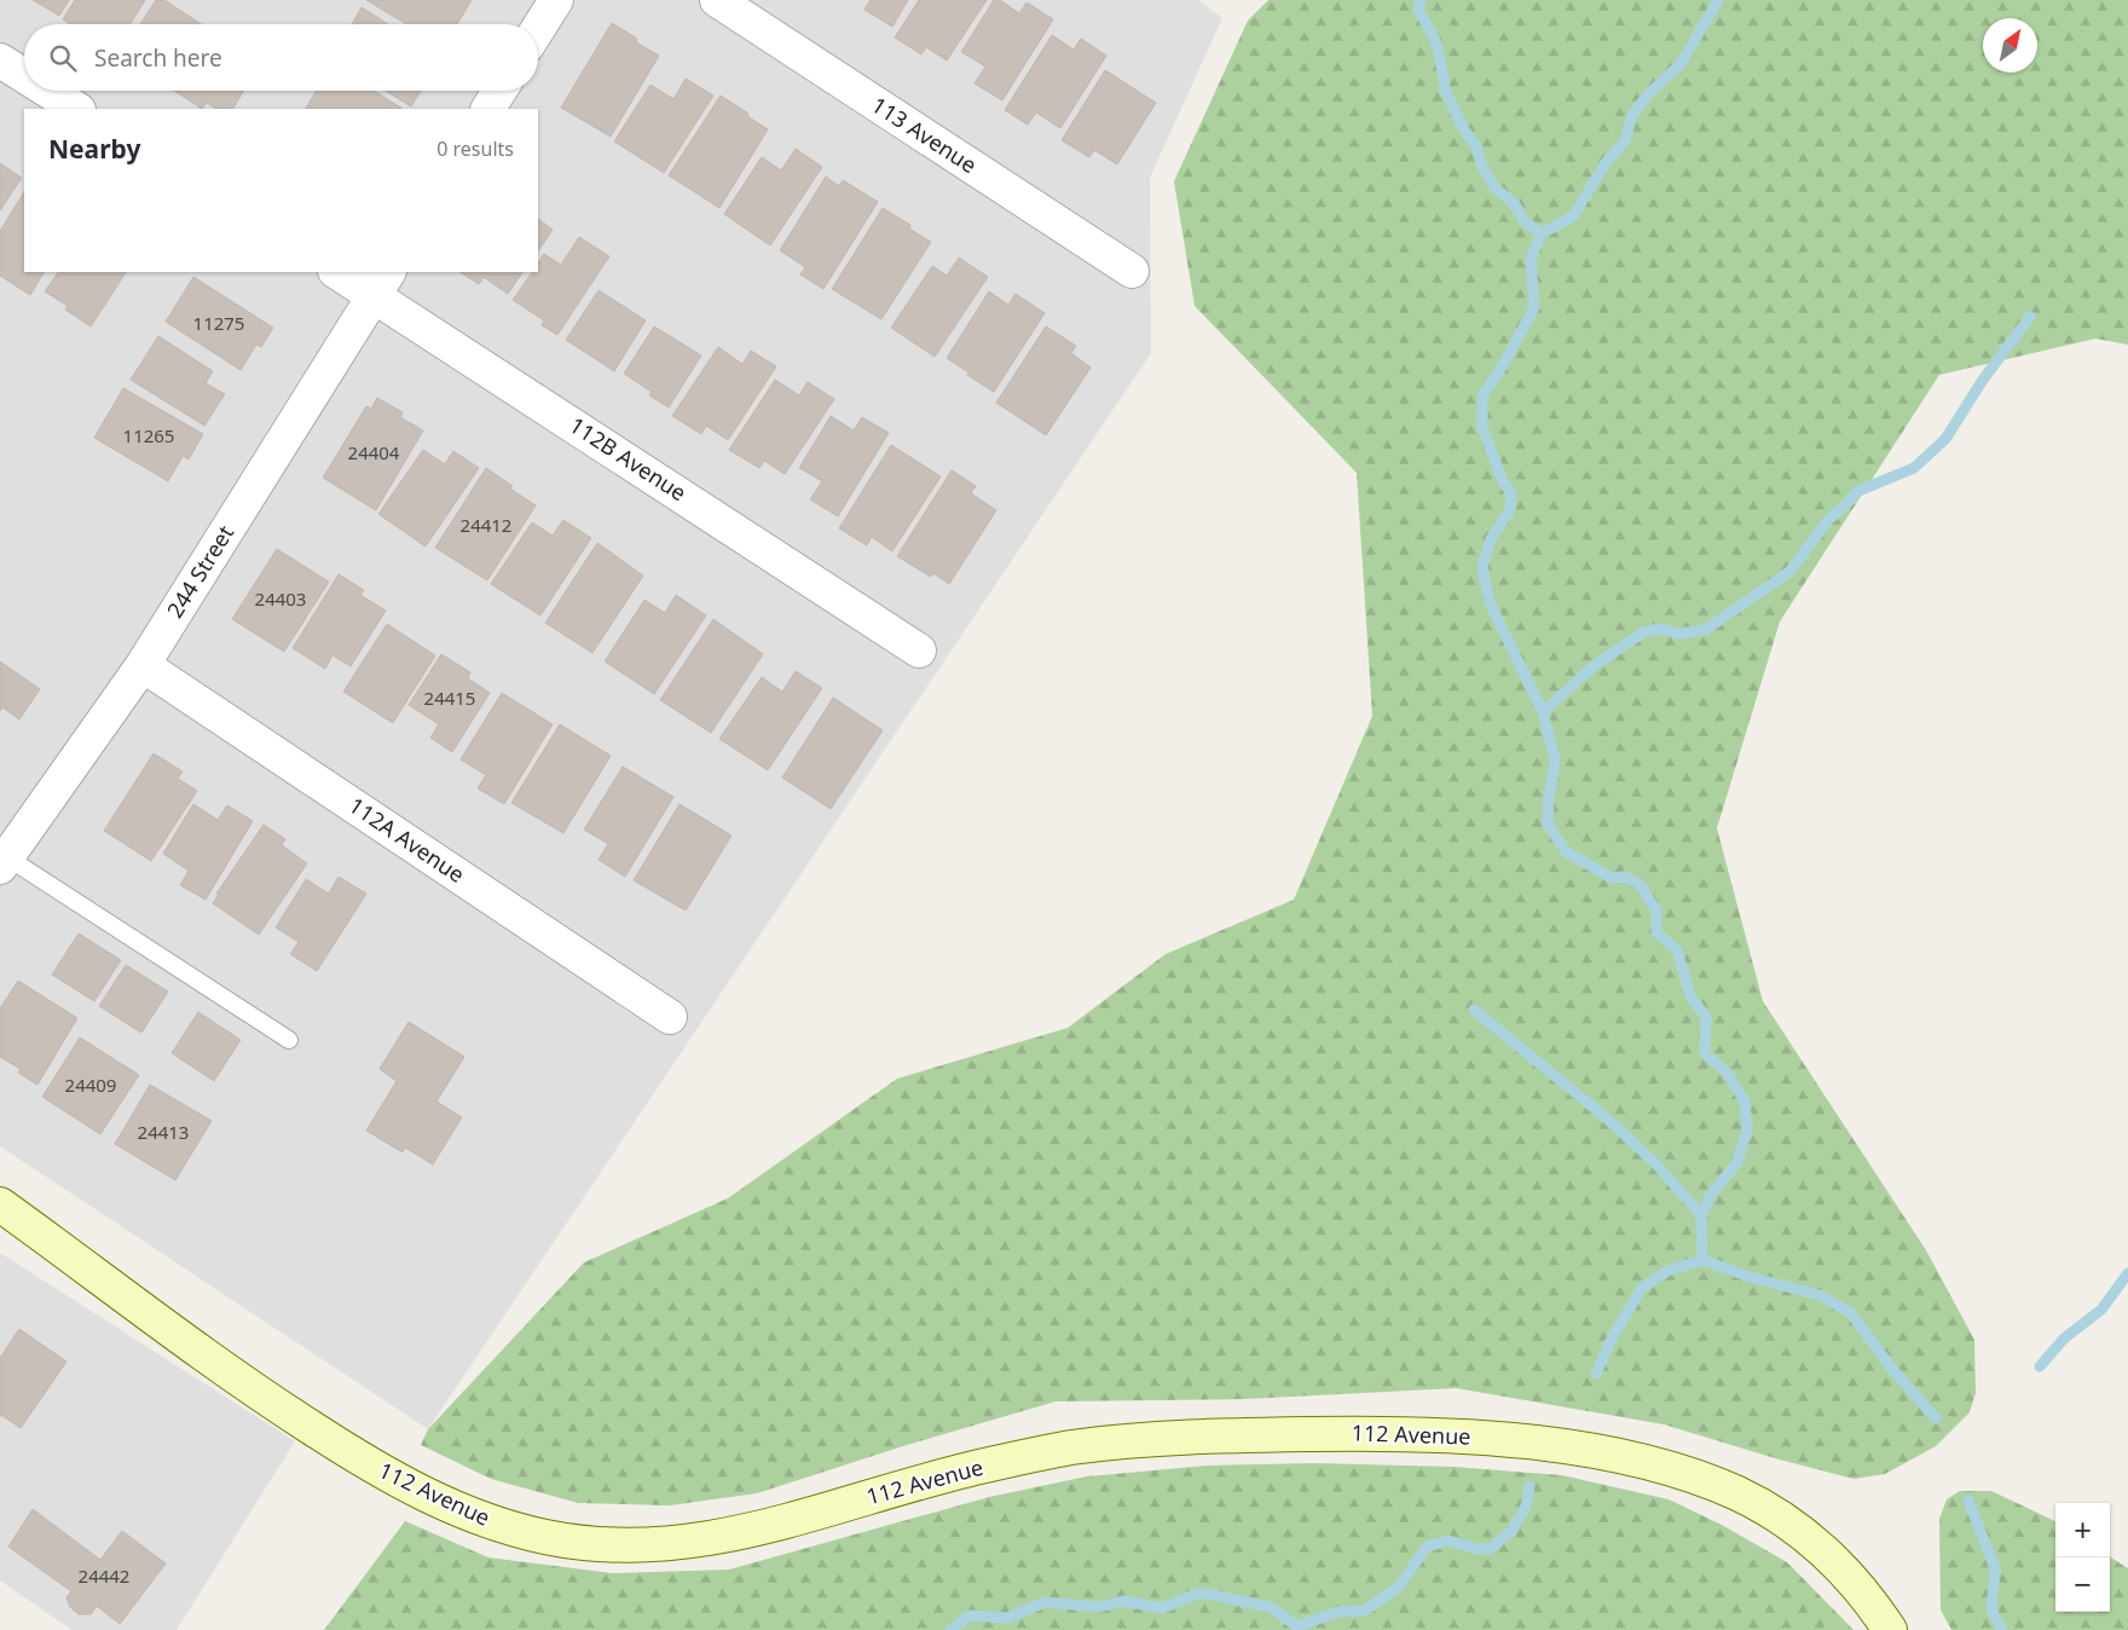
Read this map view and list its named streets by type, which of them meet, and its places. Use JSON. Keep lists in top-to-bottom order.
{
  "streets": {
    "main road": ["112 Avenue"],
    "street": [
      "113 Avenue",
      "112B Avenue",
      "244 Street",
      "112A Avenue"
    ]
  },
  "crossings": [
    ["112B Avenue", "244 Street"],
    ["244 Street", "112A Avenue"]
  ],
  "house_numbers": [
    "11275",
    "11265",
    "24404",
    "24412",
    "24403",
    "24415",
    "24409",
    "24413",
    "24442"
  ],
  "north": "top right",
  "page": {
    "search": "Search here",
    "heading": ["Nearby", "0 results"],
    "map_buttons": ["+", "−"]
  }
}
